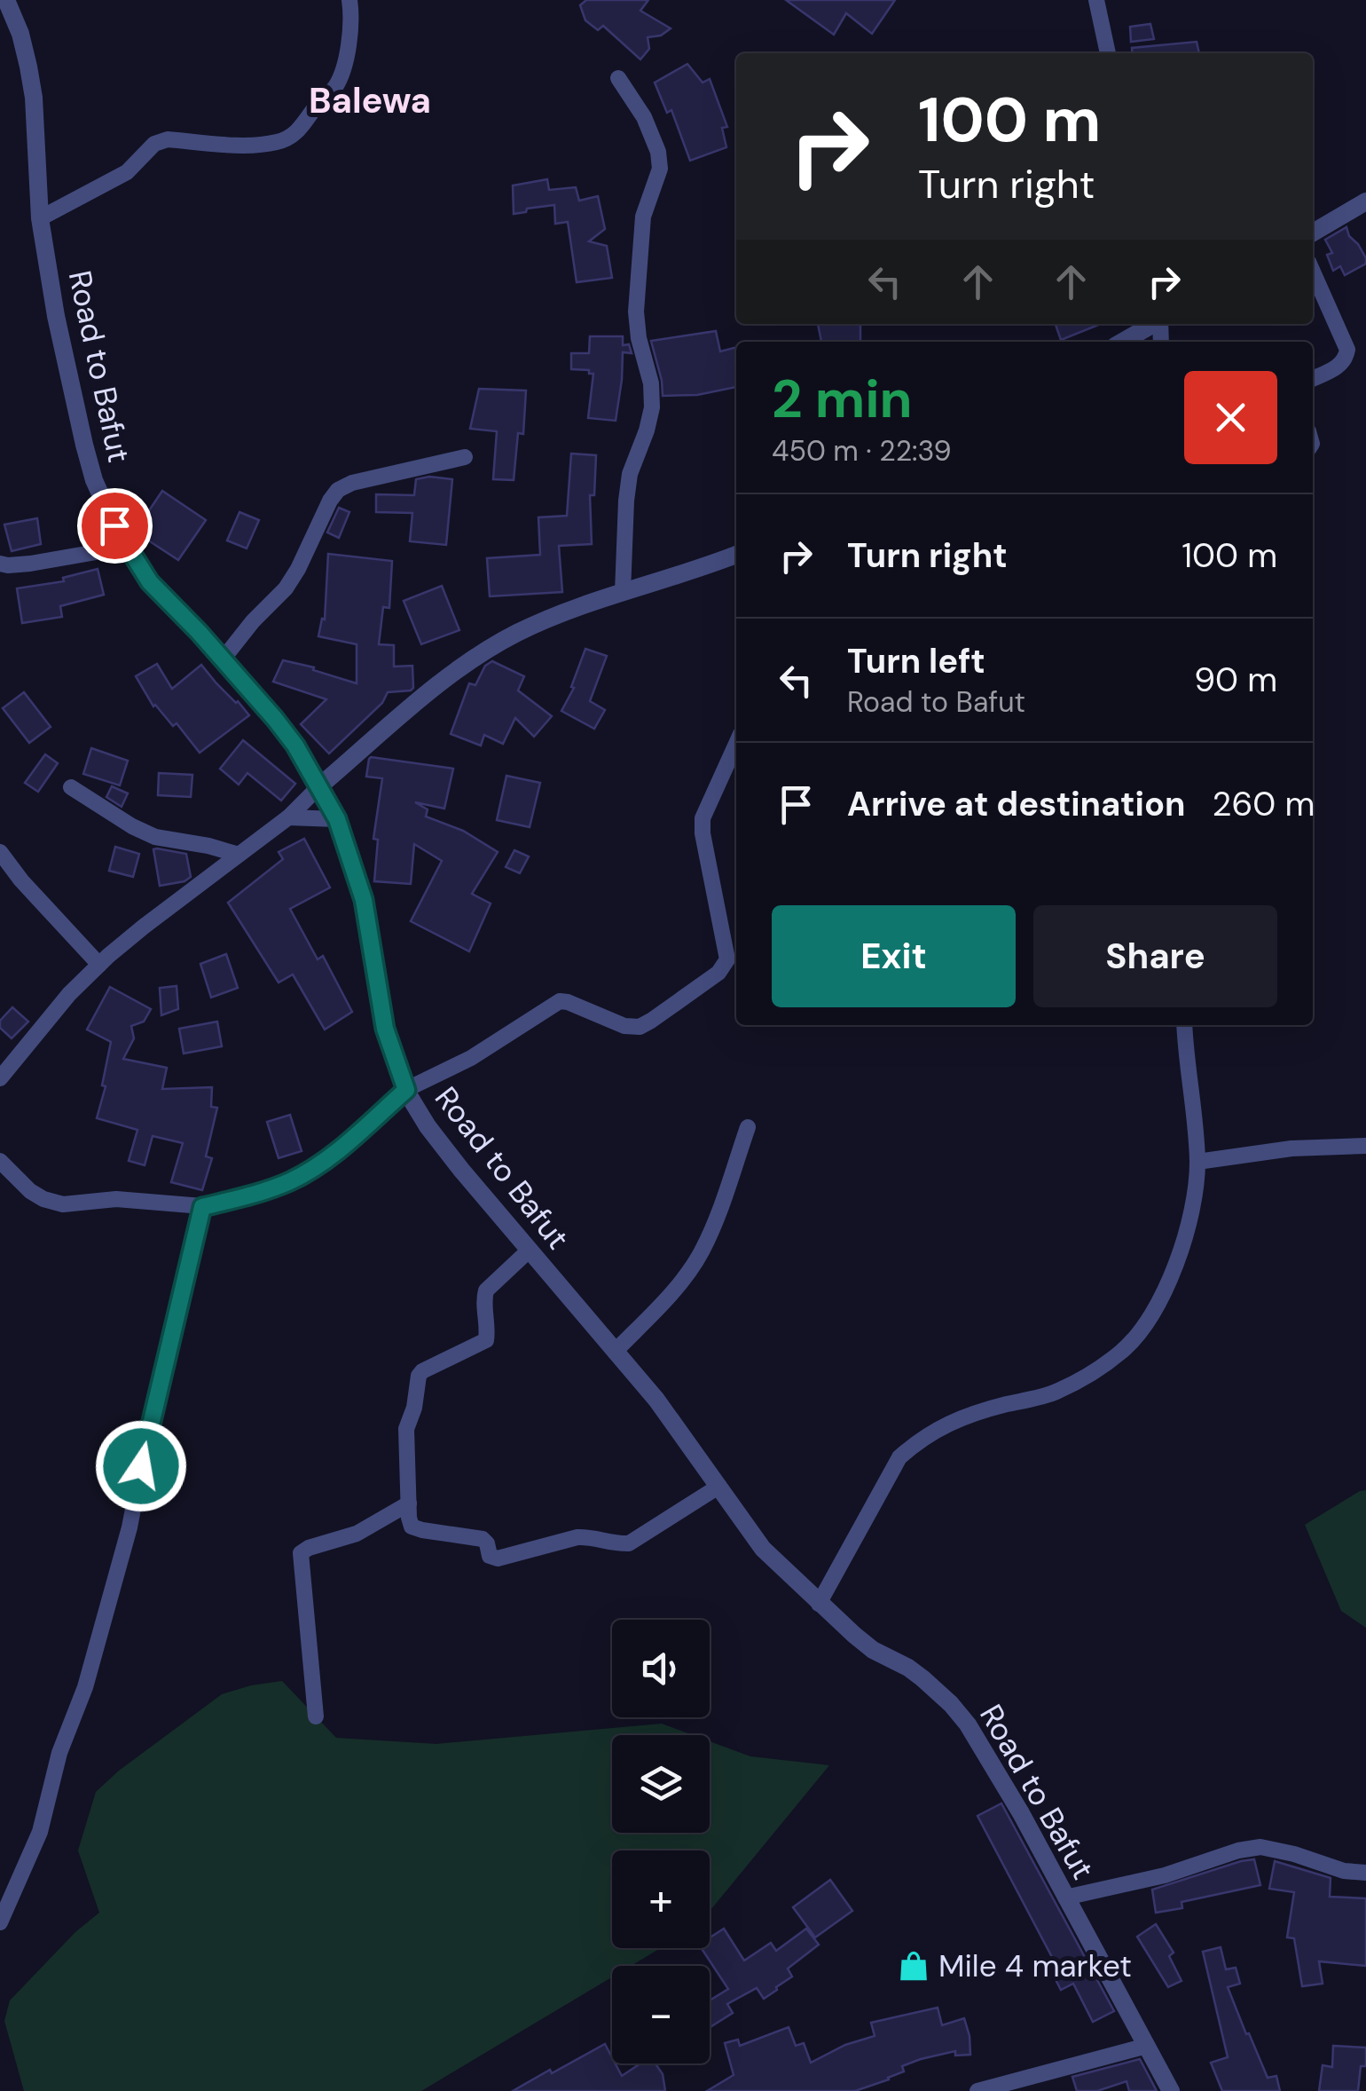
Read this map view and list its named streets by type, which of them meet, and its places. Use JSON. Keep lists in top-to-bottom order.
{
  "streets": {
    "street": ["Road to Bafut"]
  },
  "districts": ["Balewa"],
  "places": {
    "shop": ["Mile 4 market"]
  },
  "page": {
    "turn": ["100 m", "Turn right"],
    "heading": ["2 min", "450 m · 22:39"],
    "list": [
      {
        "name": "Turn right",
        "value": "100 m"
      },
      {
        "name": "Turn left",
        "note": "Road to Bafut",
        "value": "90 m"
      },
      {
        "name": "Arrive at destination",
        "value": "260 m"
      }
    ],
    "buttons": ["Exit", "Share"],
    "map_buttons": ["+", "−"]
  }
}
